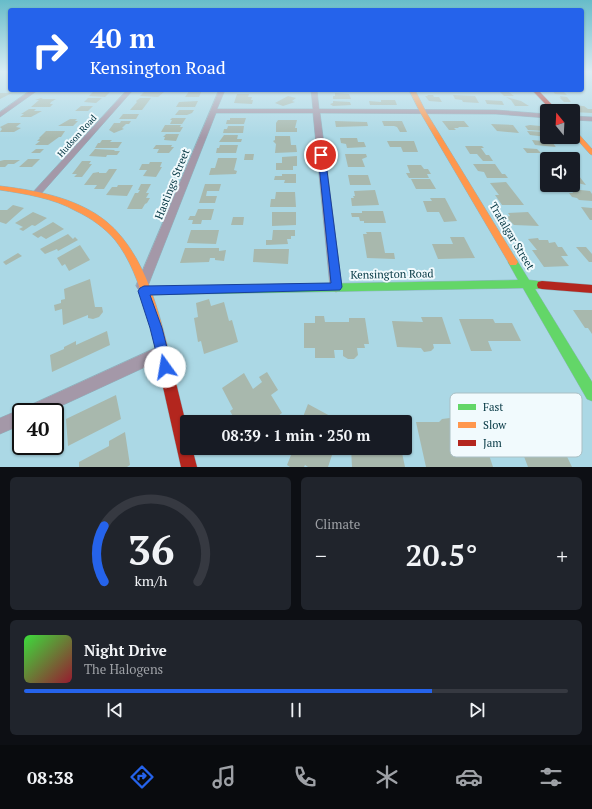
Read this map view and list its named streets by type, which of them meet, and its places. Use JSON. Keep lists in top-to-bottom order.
{
  "streets": {
    "street": [
      "Hudson Road",
      "Hastings Street",
      "Trafalgar Street",
      "Kensington Road"
    ]
  },
  "crossings": [
    ["Hastings Street", "Kensington Road"],
    ["Trafalgar Street", "Kensington Road"]
  ],
  "legend": ["Fast", "Slow", "Jam"],
  "north": "top",
  "page": {
    "turn": ["40 m", "Kensington Road"],
    "limit": "40",
    "trip": "08:39 · 1 min · 250 m",
    "tile": "Climate",
    "heat": ["−", "20.5°", "+"],
    "song": ["Night Drive", "The Halogens"],
    "tabs": "08:38",
    "gauge": ["36", "km/h"]
  }
}
